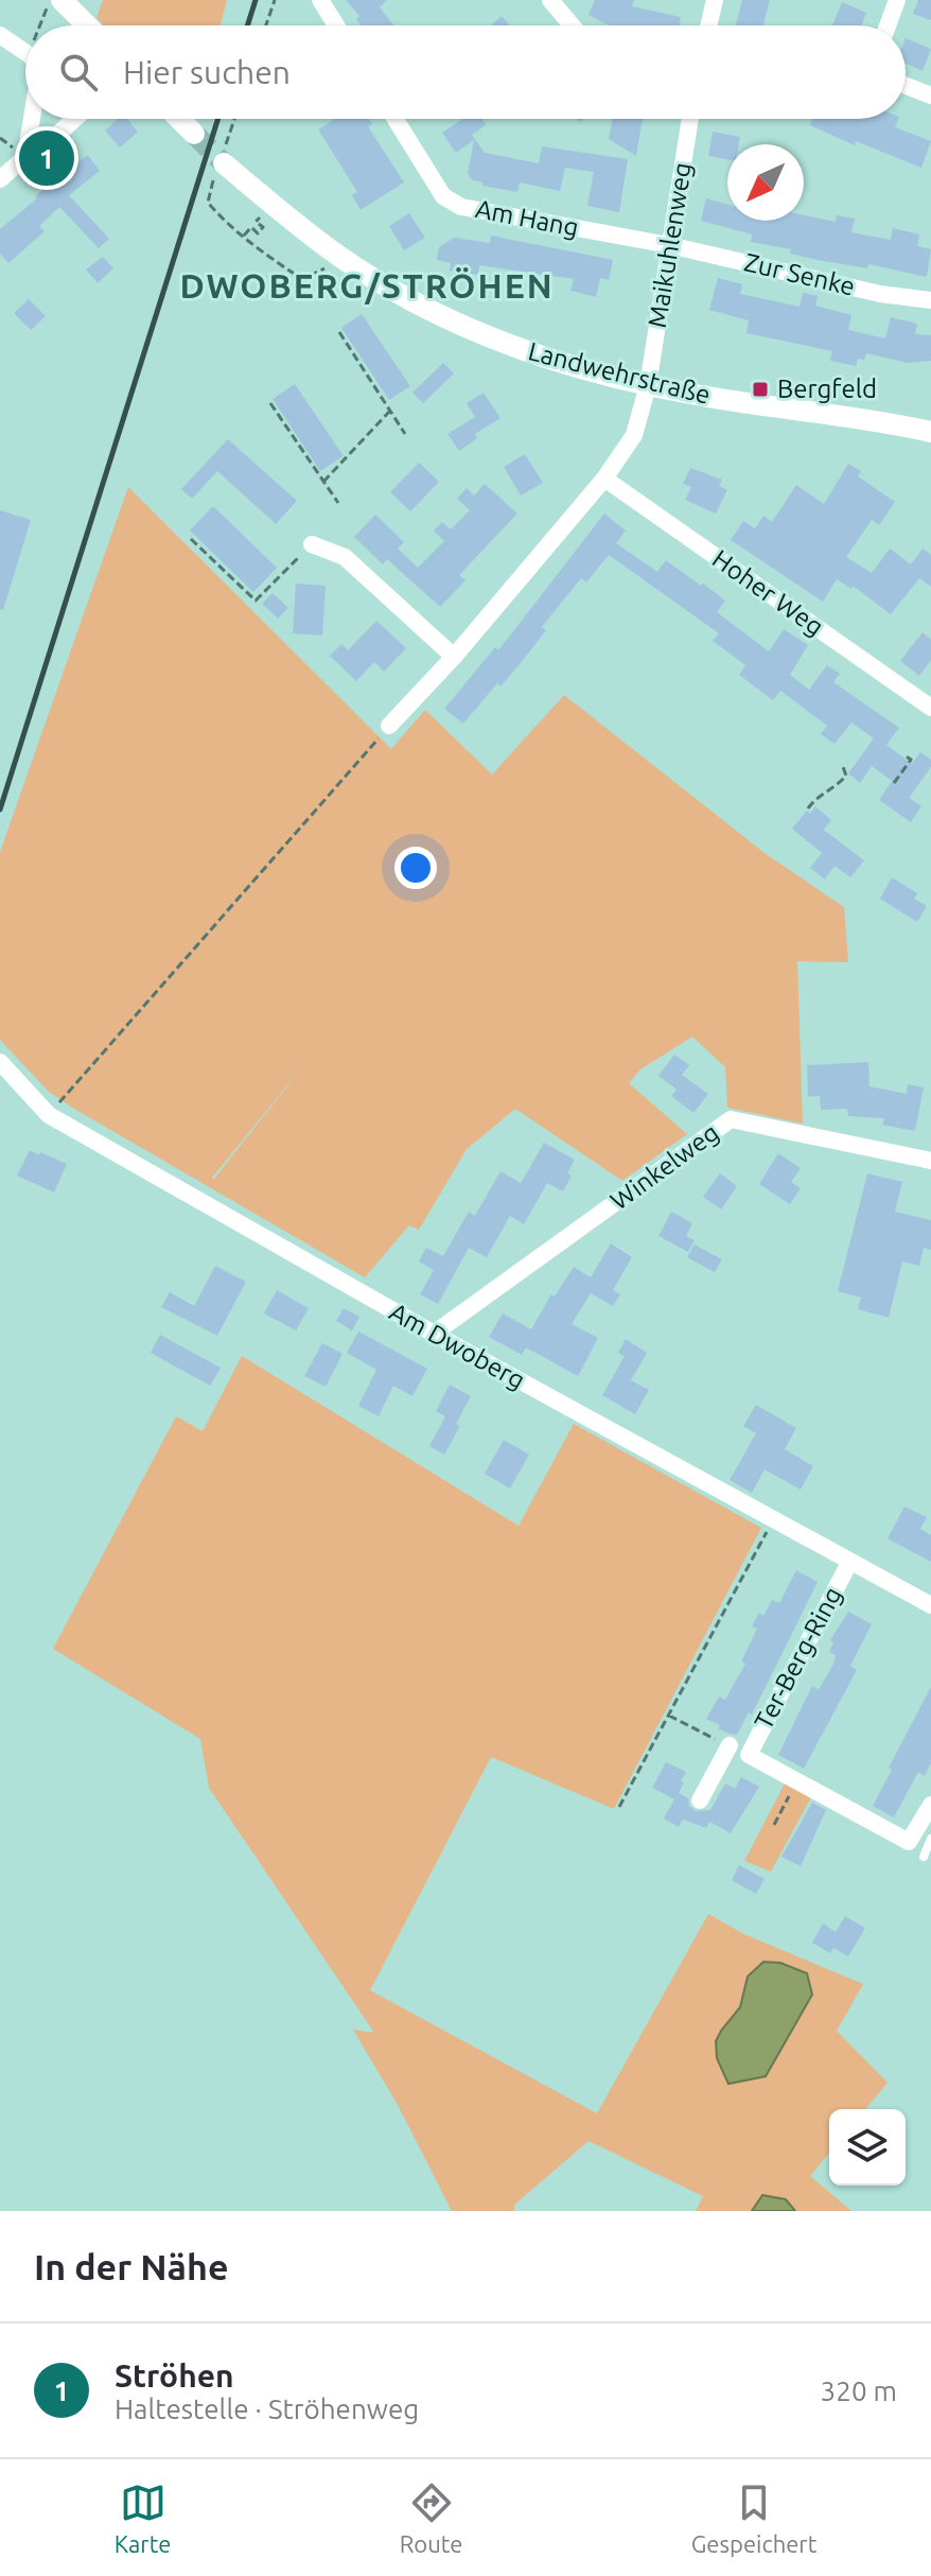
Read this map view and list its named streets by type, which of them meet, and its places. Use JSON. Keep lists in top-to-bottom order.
{
  "streets": {
    "street": [
      "Am Hang",
      "Maikuhlenweg",
      "Zur Senke",
      "Landwehrstraße",
      "Hoher Weg",
      "Winkelweg",
      "Am Dwoberg",
      "Ter-Berg-Ring"
    ]
  },
  "crossings": [
    ["Am Hang", "Maikuhlenweg"],
    ["Am Hang", "Zur Senke"],
    ["Maikuhlenweg", "Zur Senke"],
    ["Maikuhlenweg", "Landwehrstraße"],
    ["Winkelweg", "Am Dwoberg"],
    ["Am Dwoberg", "Ter-Berg-Ring"]
  ],
  "districts": ["DWOBERG/STRÖHEN"],
  "places": {
    "transit": ["Bergfeld"]
  },
  "north": "bottom left",
  "page": {
    "search": "Hier suchen",
    "pins": "1",
    "heading": "In der Nähe",
    "list": [
      {
        "mark": "1",
        "name": "Ströhen",
        "note": "Haltestelle · Ströhenweg",
        "value": "320 m"
      }
    ],
    "nav": ["Karte", "Route", "Gespeichert"]
  }
}
